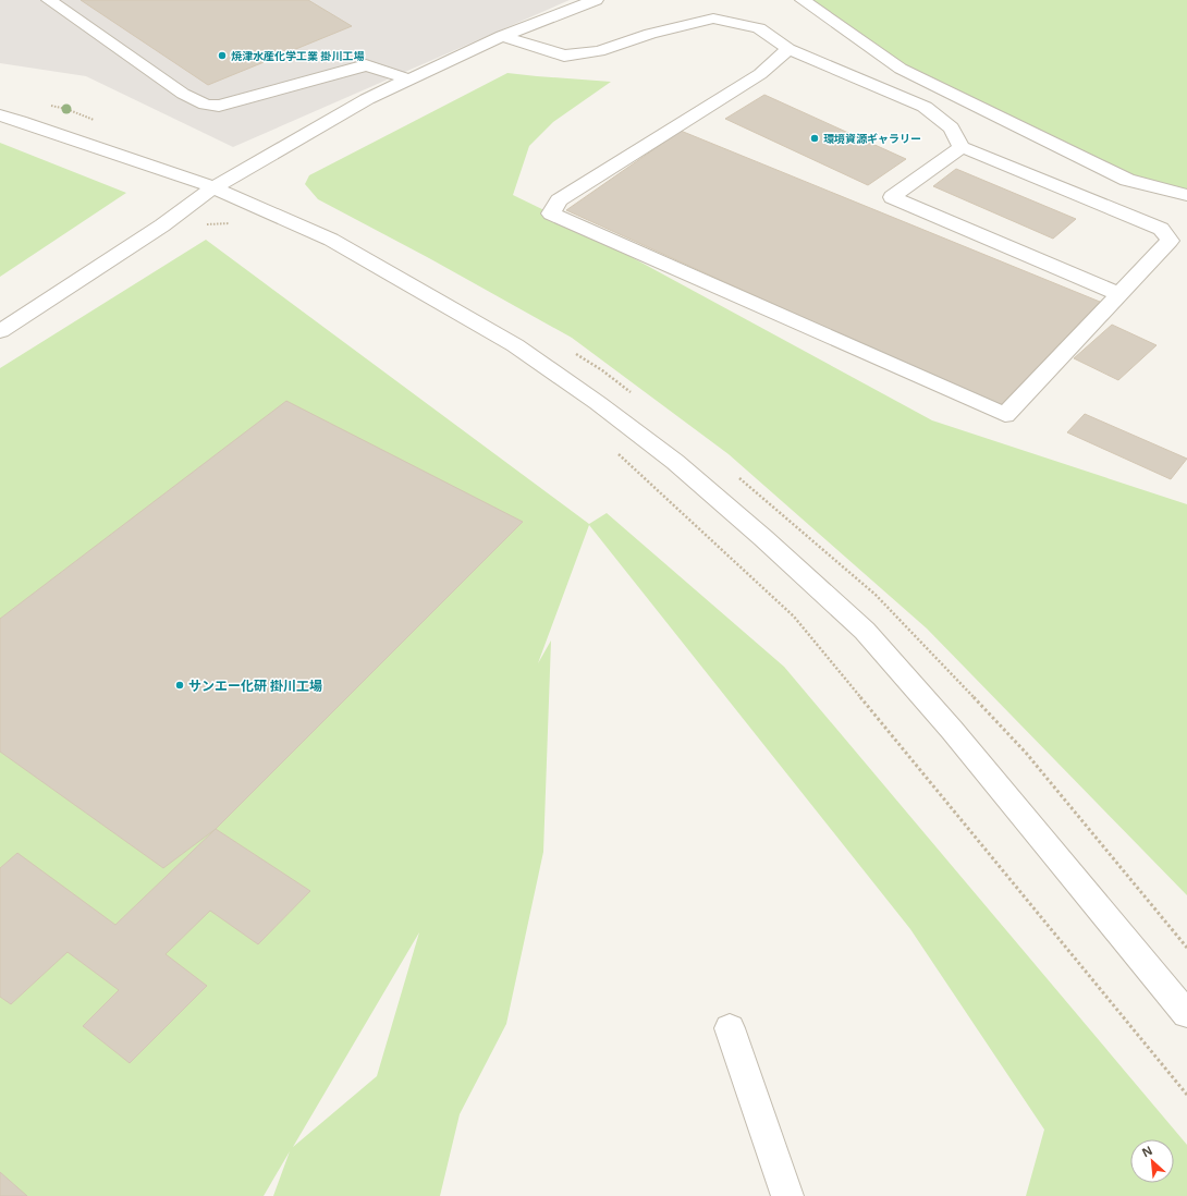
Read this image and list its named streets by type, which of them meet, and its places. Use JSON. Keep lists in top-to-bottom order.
{
  "places": ["焼津水産化学工業 掛川工場", "環境資源ギャラリー", "サンエー化研 掛川工場"],
  "north": "top left"
}
